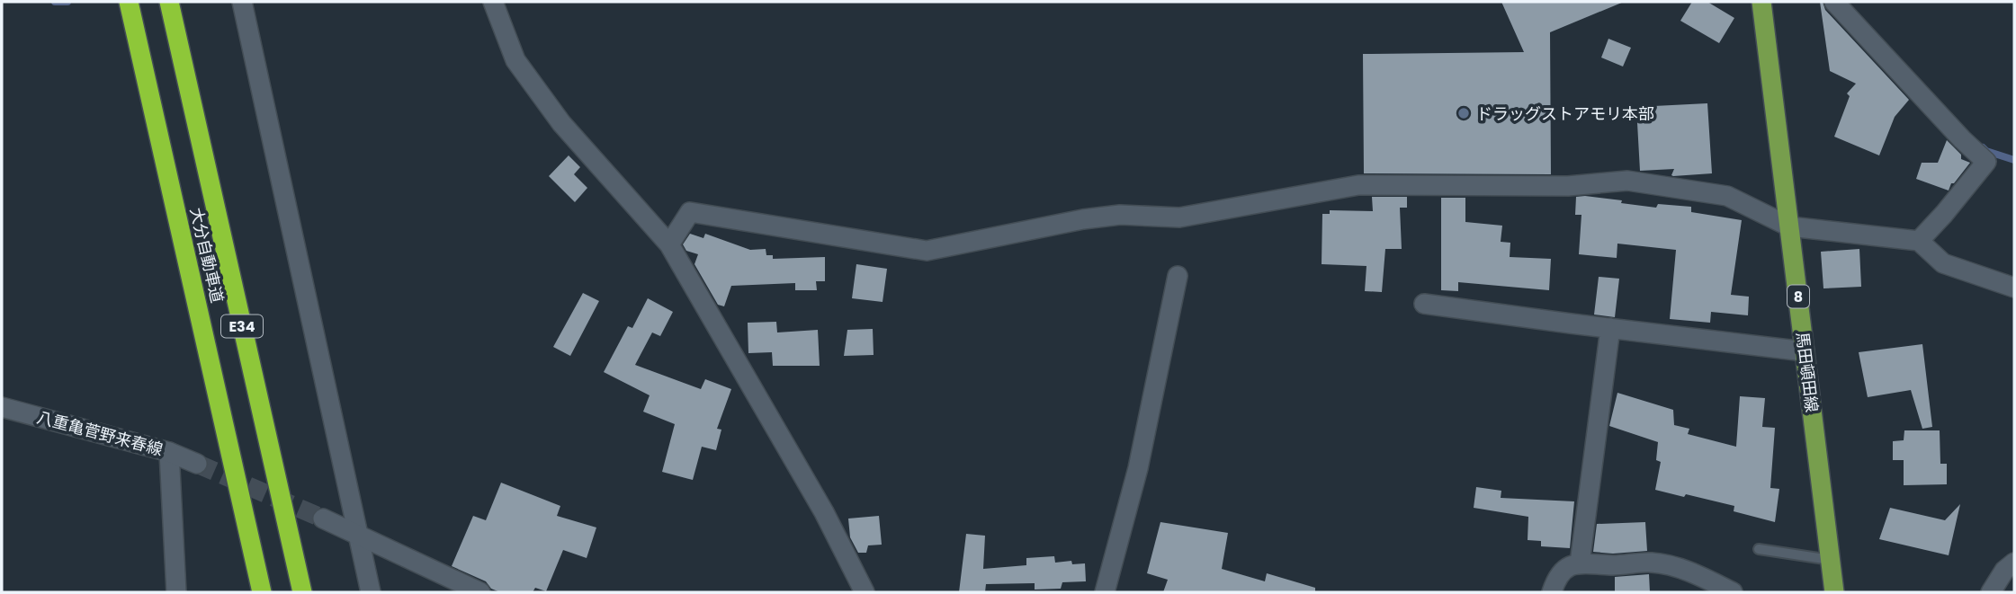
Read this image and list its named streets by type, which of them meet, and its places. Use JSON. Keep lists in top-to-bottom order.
{
  "streets": {
    "highway": ["大分自動車道", "E34"],
    "main road": ["8", "馬田頓田線"],
    "street": ["八重亀菅野来春線"]
  },
  "places": ["ドラッグストアモリ本部"]
}
